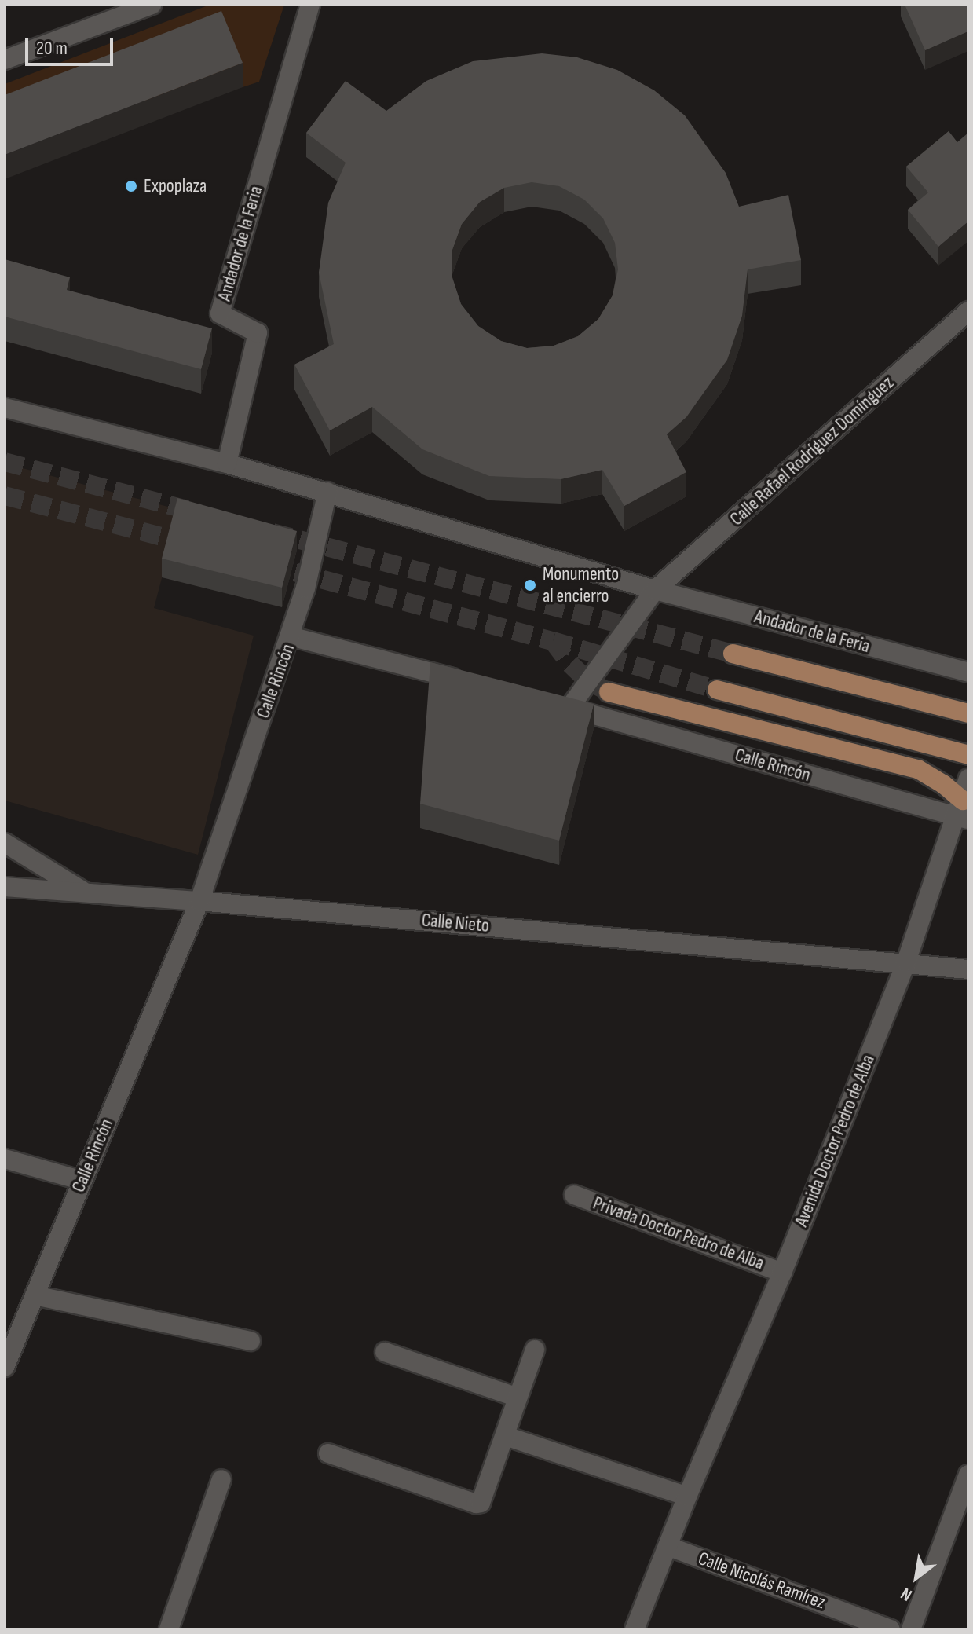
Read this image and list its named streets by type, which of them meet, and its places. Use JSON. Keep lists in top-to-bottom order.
{
  "streets": {
    "street": [
      "Andador de la Feria",
      "Calle Rafael Rodríguez Domínguez",
      "Calle Rincón",
      "Calle Nieto",
      "Avenida Doctor Pedro de Alba",
      "Privada Doctor Pedro de Alba",
      "Calle Nicolás Ramírez"
    ]
  },
  "crossings": [
    ["Andador de la Feria", "Calle Rafael Rodríguez Domínguez"],
    ["Calle Rincón", "Calle Nieto"],
    ["Calle Rincón", "Avenida Doctor Pedro de Alba"],
    ["Calle Nieto", "Avenida Doctor Pedro de Alba"],
    ["Avenida Doctor Pedro de Alba", "Privada Doctor Pedro de Alba"],
    ["Avenida Doctor Pedro de Alba", "Calle Nicolás Ramírez"]
  ],
  "places": ["Expoplaza", "Monumento al encierro"],
  "scale_bar": "20 m",
  "north": "bottom left"
}
